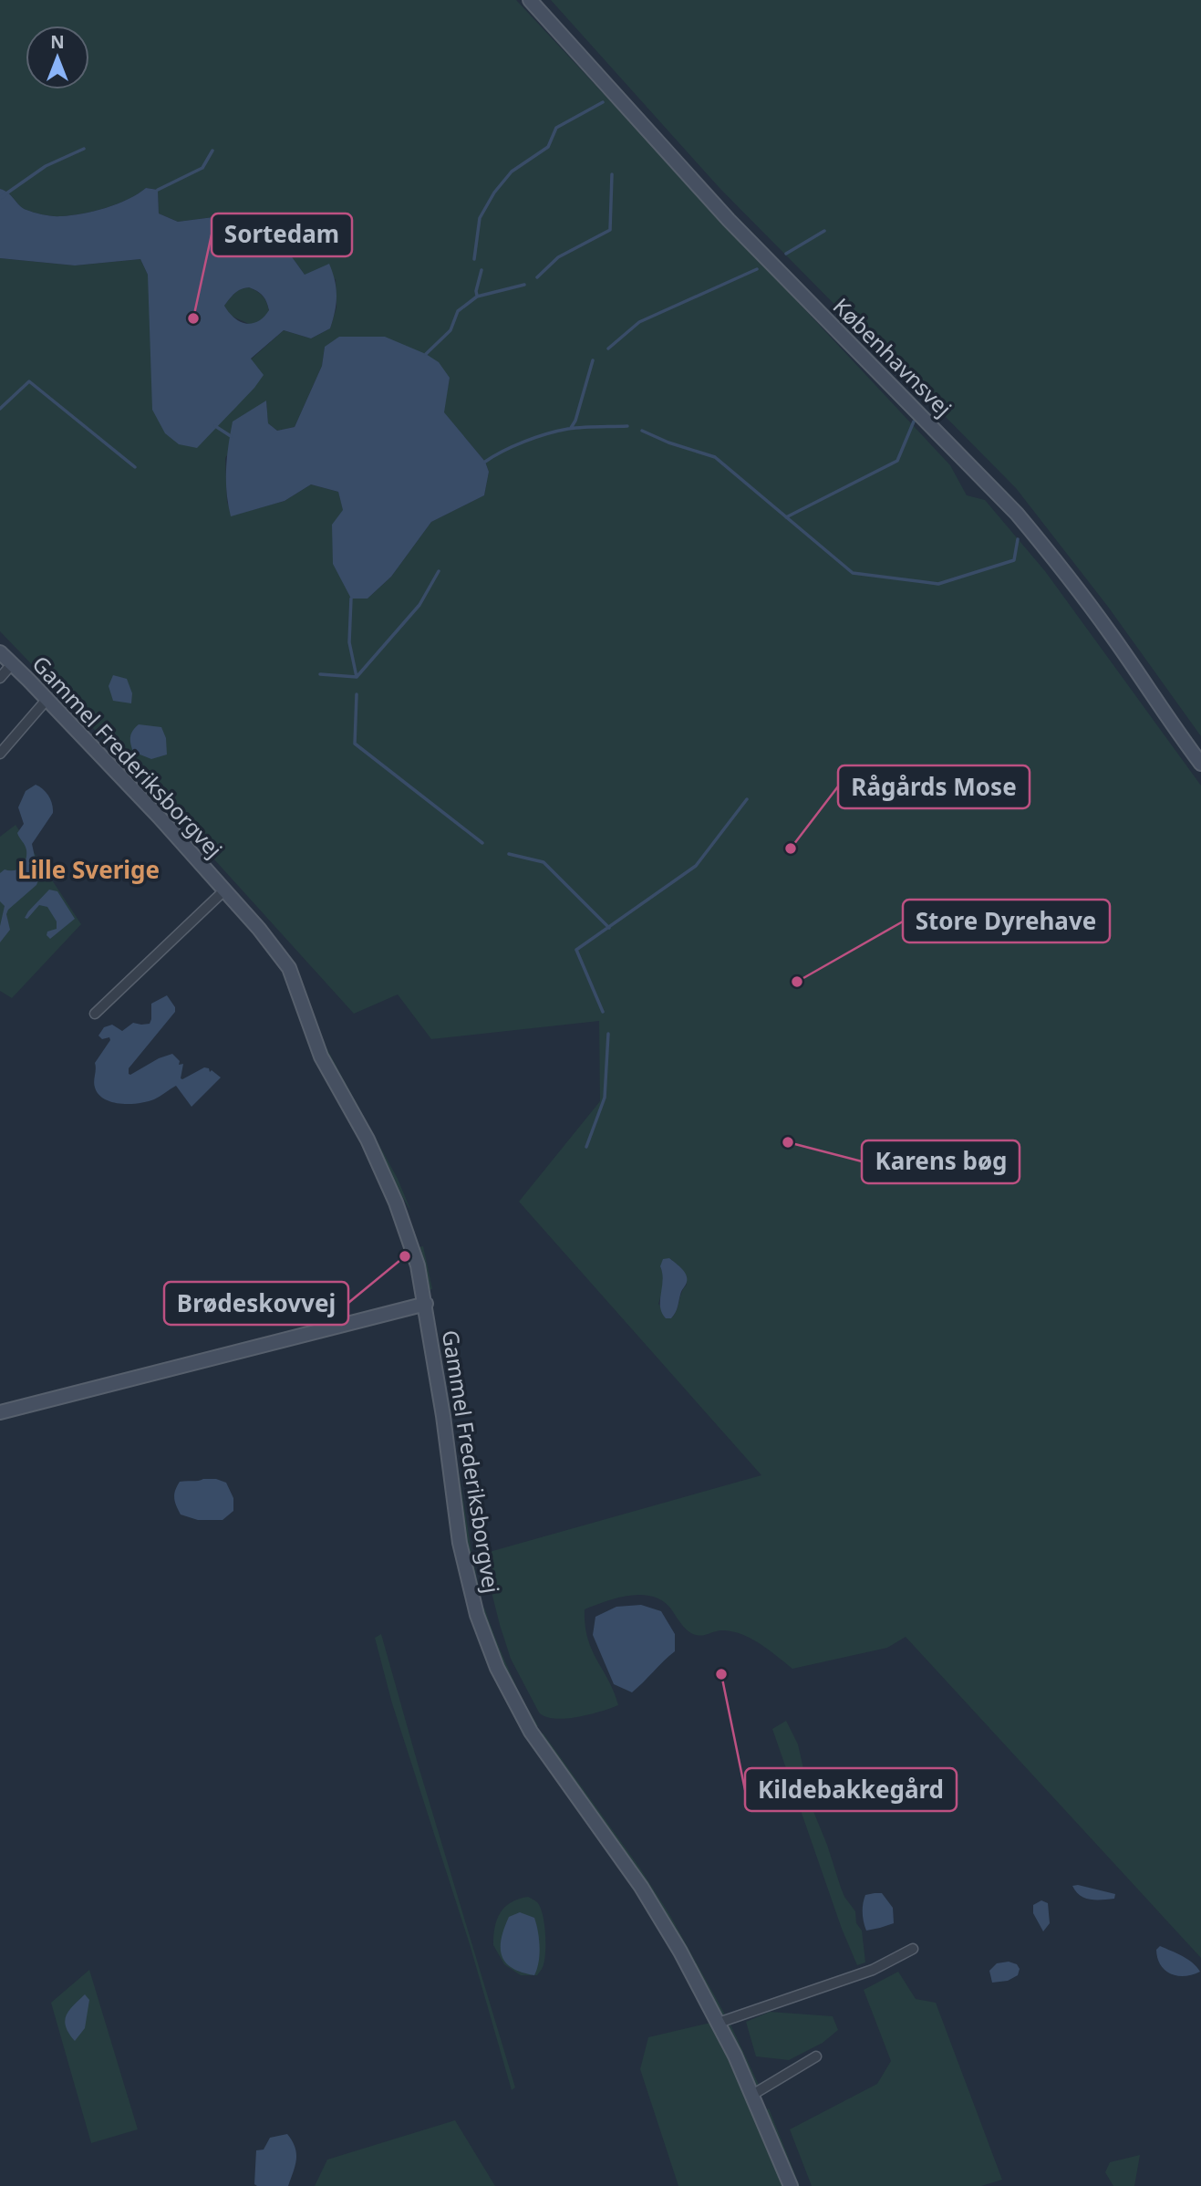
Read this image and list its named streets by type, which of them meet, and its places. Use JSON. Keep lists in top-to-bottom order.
{
  "streets": {
    "street": ["Københavnsvej", "Gammel Frederiksborgvej"]
  },
  "districts": ["Lille Sverige"],
  "places": [
    "Sortedam",
    "Rågårds Mose",
    "Store Dyrehave",
    "Karens bøg",
    "Brødeskovvej",
    "Kildebakkegård"
  ],
  "north": "top"
}
